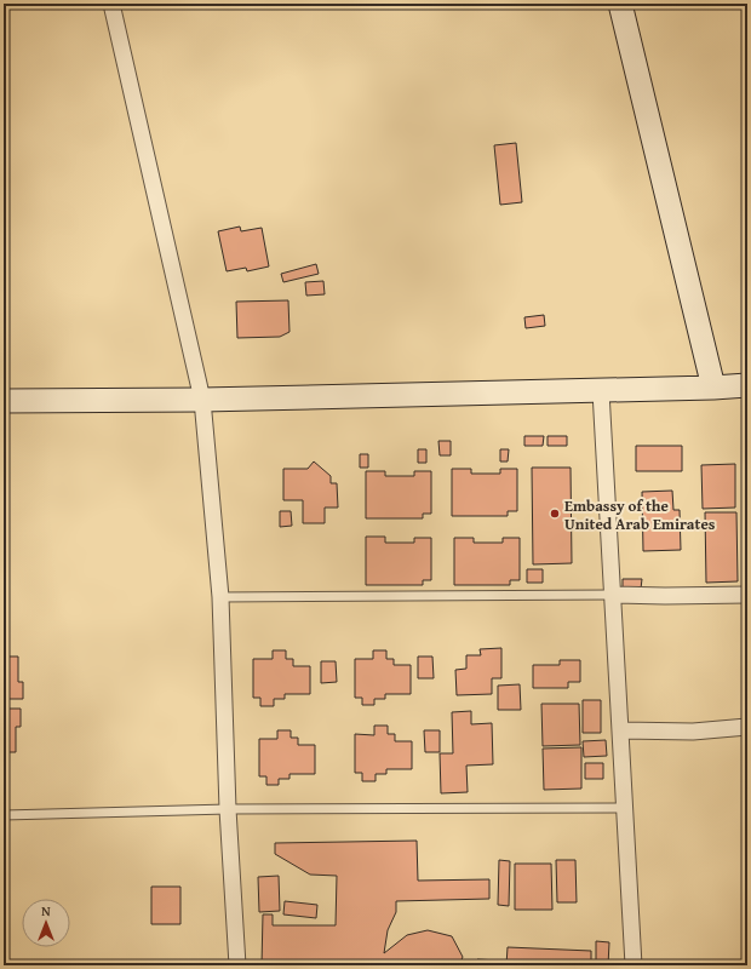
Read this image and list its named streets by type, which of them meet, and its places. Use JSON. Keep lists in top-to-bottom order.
{
  "places": ["Embassy of the United Arab Emirates"],
  "north": "top"
}
